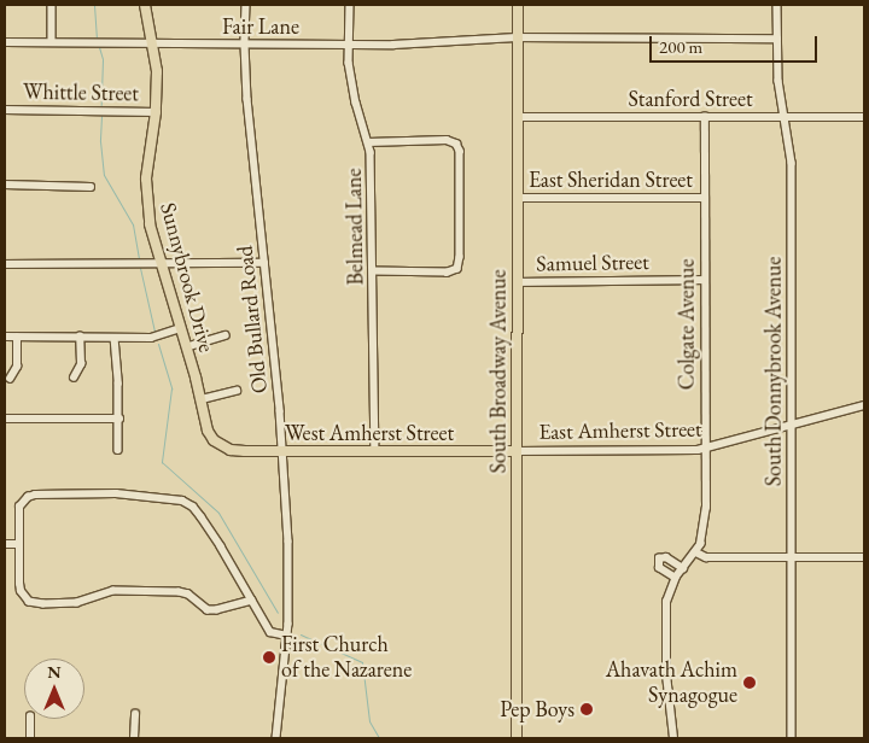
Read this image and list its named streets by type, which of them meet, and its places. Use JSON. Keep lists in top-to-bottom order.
{
  "streets": {
    "main road": ["Sunnybrook Drive", "South Broadway Avenue", "West Amherst Street"],
    "street": [
      "Fair Lane",
      "Whittle Street",
      "Stanford Street",
      "East Sheridan Street",
      "Belmead Lane",
      "Samuel Street",
      "Old Bullard Road",
      "Colgate Avenue",
      "South Donnybrook Avenue",
      "East Amherst Street"
    ]
  },
  "crossings": [
    ["Fair Lane", "Belmead Lane"],
    ["Fair Lane", "Sunnybrook Drive"],
    ["Fair Lane", "Old Bullard Road"],
    ["Fair Lane", "South Broadway Avenue"],
    ["Fair Lane", "South Donnybrook Avenue"],
    ["Whittle Street", "Sunnybrook Drive"],
    ["Stanford Street", "Colgate Avenue"],
    ["Stanford Street", "South Broadway Avenue"],
    ["Stanford Street", "South Donnybrook Avenue"],
    ["East Sheridan Street", "Colgate Avenue"],
    ["East Sheridan Street", "South Broadway Avenue"],
    ["Belmead Lane", "West Amherst Street"],
    ["Samuel Street", "Colgate Avenue"],
    ["Samuel Street", "South Broadway Avenue"],
    ["Sunnybrook Drive", "West Amherst Street"],
    ["Old Bullard Road", "West Amherst Street"],
    ["Colgate Avenue", "East Amherst Street"],
    ["South Broadway Avenue", "East Amherst Street"],
    ["South Broadway Avenue", "West Amherst Street"],
    ["South Donnybrook Avenue", "East Amherst Street"],
    ["East Amherst Street", "West Amherst Street"]
  ],
  "places": ["First Church of the Nazarene", "Ahavath Achim Synagogue", "Pep Boys"],
  "scale_bar": "200 m",
  "north": "top"
}
